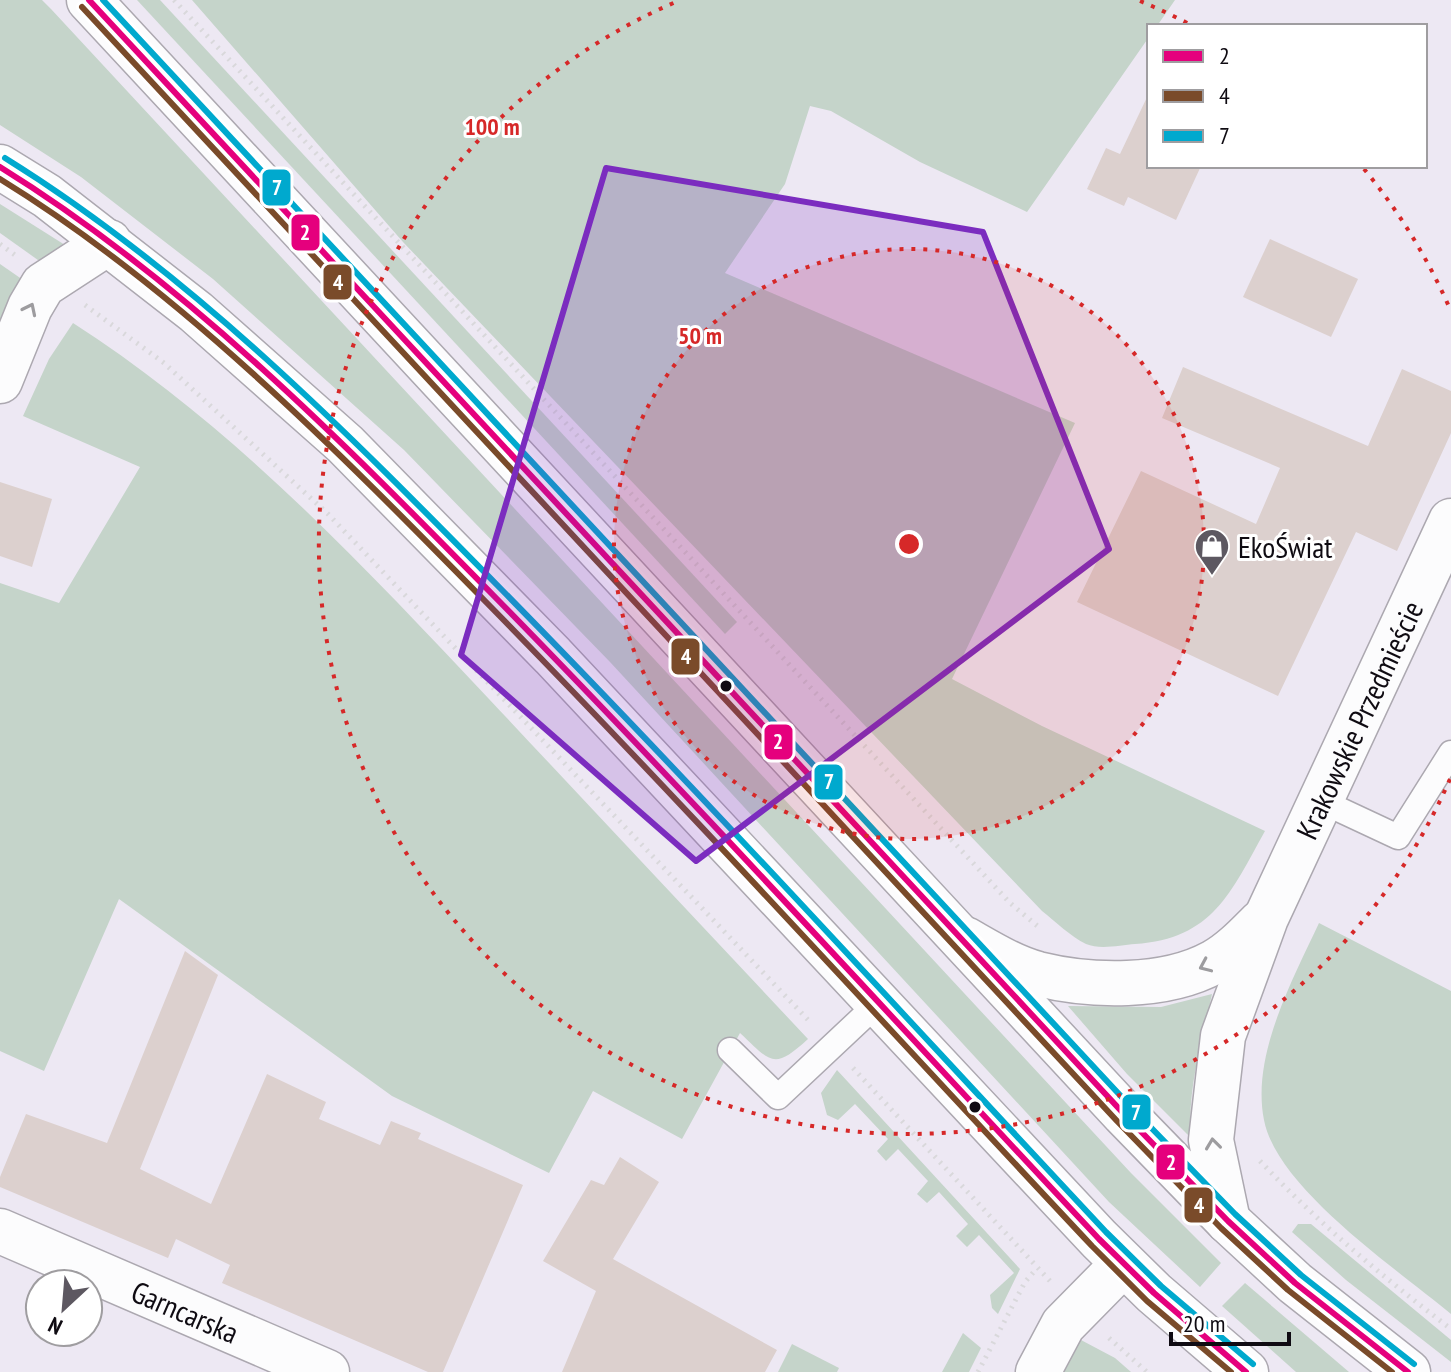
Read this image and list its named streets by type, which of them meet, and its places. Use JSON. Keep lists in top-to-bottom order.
{
  "streets": {
    "main road": ["Krakowskie Przedmieście", "Garncarska"]
  },
  "places": {
    "shop": ["EkoŚwiat"]
  },
  "lines": ["transit line 2", "transit line 7", "transit line 4"],
  "legend": ["2", "4", "7"],
  "scale_bar": "20 m",
  "north": "bottom left",
  "rings": ["100 m", "50 m"]
}
